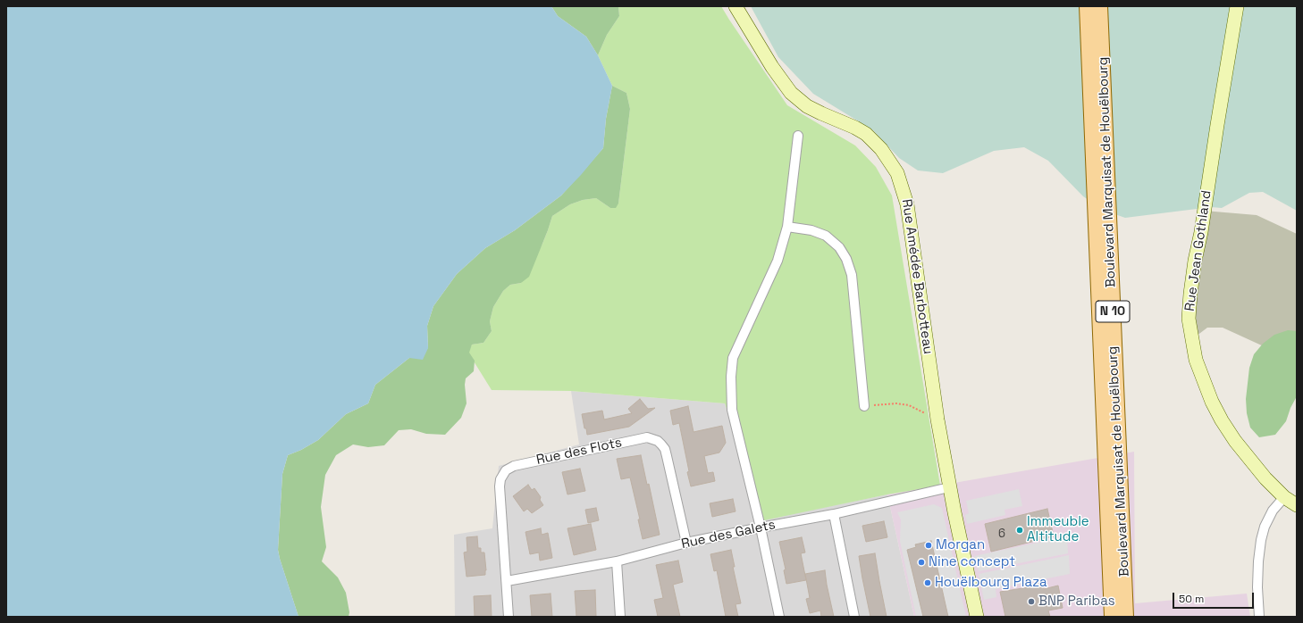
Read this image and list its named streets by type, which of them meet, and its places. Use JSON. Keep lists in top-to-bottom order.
{
  "streets": {
    "main road": ["Boulevard Marquisat de Houëlbourg", "N 10"],
    "street": [
      "Rue Jean Gothland",
      "Rue Amédée Barbotteau",
      "Rue des Flots",
      "Rue des Galets"
    ]
  },
  "crossings": [
    ["Rue Amédée Barbotteau", "Rue des Galets"],
    ["Rue des Flots", "Rue des Galets"]
  ],
  "places": [
    "Immeuble Altitude",
    "Morgan",
    "Nine concept",
    "Houëlbourg Plaza",
    "BNP Paribas"
  ],
  "house_numbers": ["6"],
  "scale_bar": "50 m"
}
